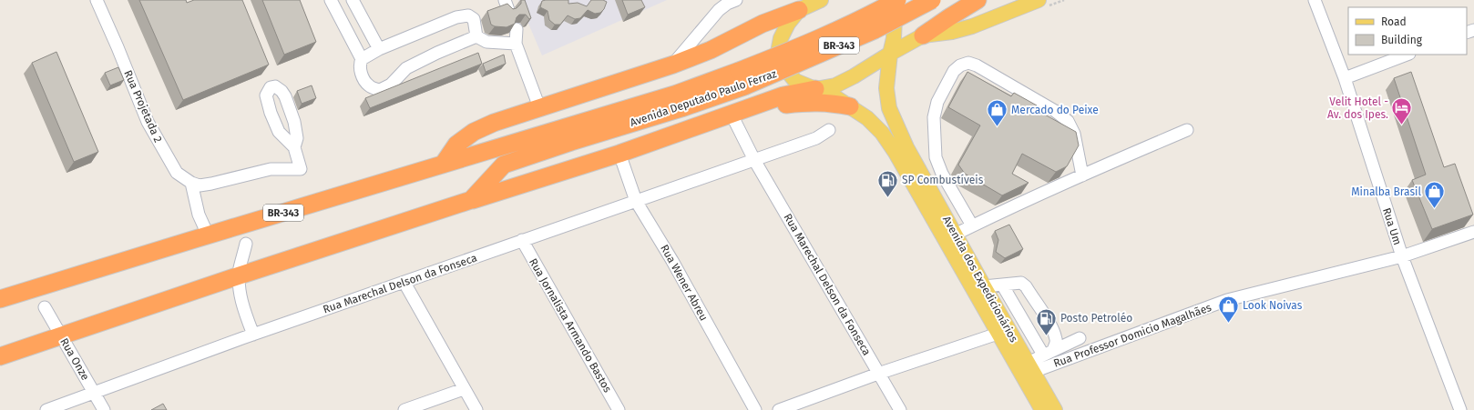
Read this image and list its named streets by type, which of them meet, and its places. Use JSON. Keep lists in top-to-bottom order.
{
  "streets": {
    "highway": ["BR-343", "Avenida Deputado Paulo Ferraz"],
    "main road": ["Avenida dos Expedicionários"],
    "street": [
      "Rua Projetada 2",
      "Rua Um",
      "Rua Wener Abreu",
      "Rua Marechal Delson da Fonseca",
      "Rua Jornalista Armando Bastos",
      "Rua Professor Domicio Magalhães",
      "Rua Onze"
    ]
  },
  "crossings": [
    ["BR-343", "Avenida Deputado Paulo Ferraz"],
    ["Rua Um", "Rua Professor Domicio Magalhães"],
    ["Avenida dos Expedicionários", "Rua Professor Domicio Magalhães"],
    ["Rua Wener Abreu", "Rua Marechal Delson da Fonseca"],
    ["Rua Marechal Delson da Fonseca", "Rua Jornalista Armando Bastos"],
    ["Rua Marechal Delson da Fonseca", "Rua Onze"]
  ],
  "places": {
    "hotel": ["Velit Hotel - Av. dos Ipes."],
    "shop": ["Mercado do Peixe", "Minalba Brasil", "Look Noivas"],
    "fuel station": ["SP Combustíveis", "Posto Petroléo"]
  },
  "legend": ["Road", "Building"]
}
